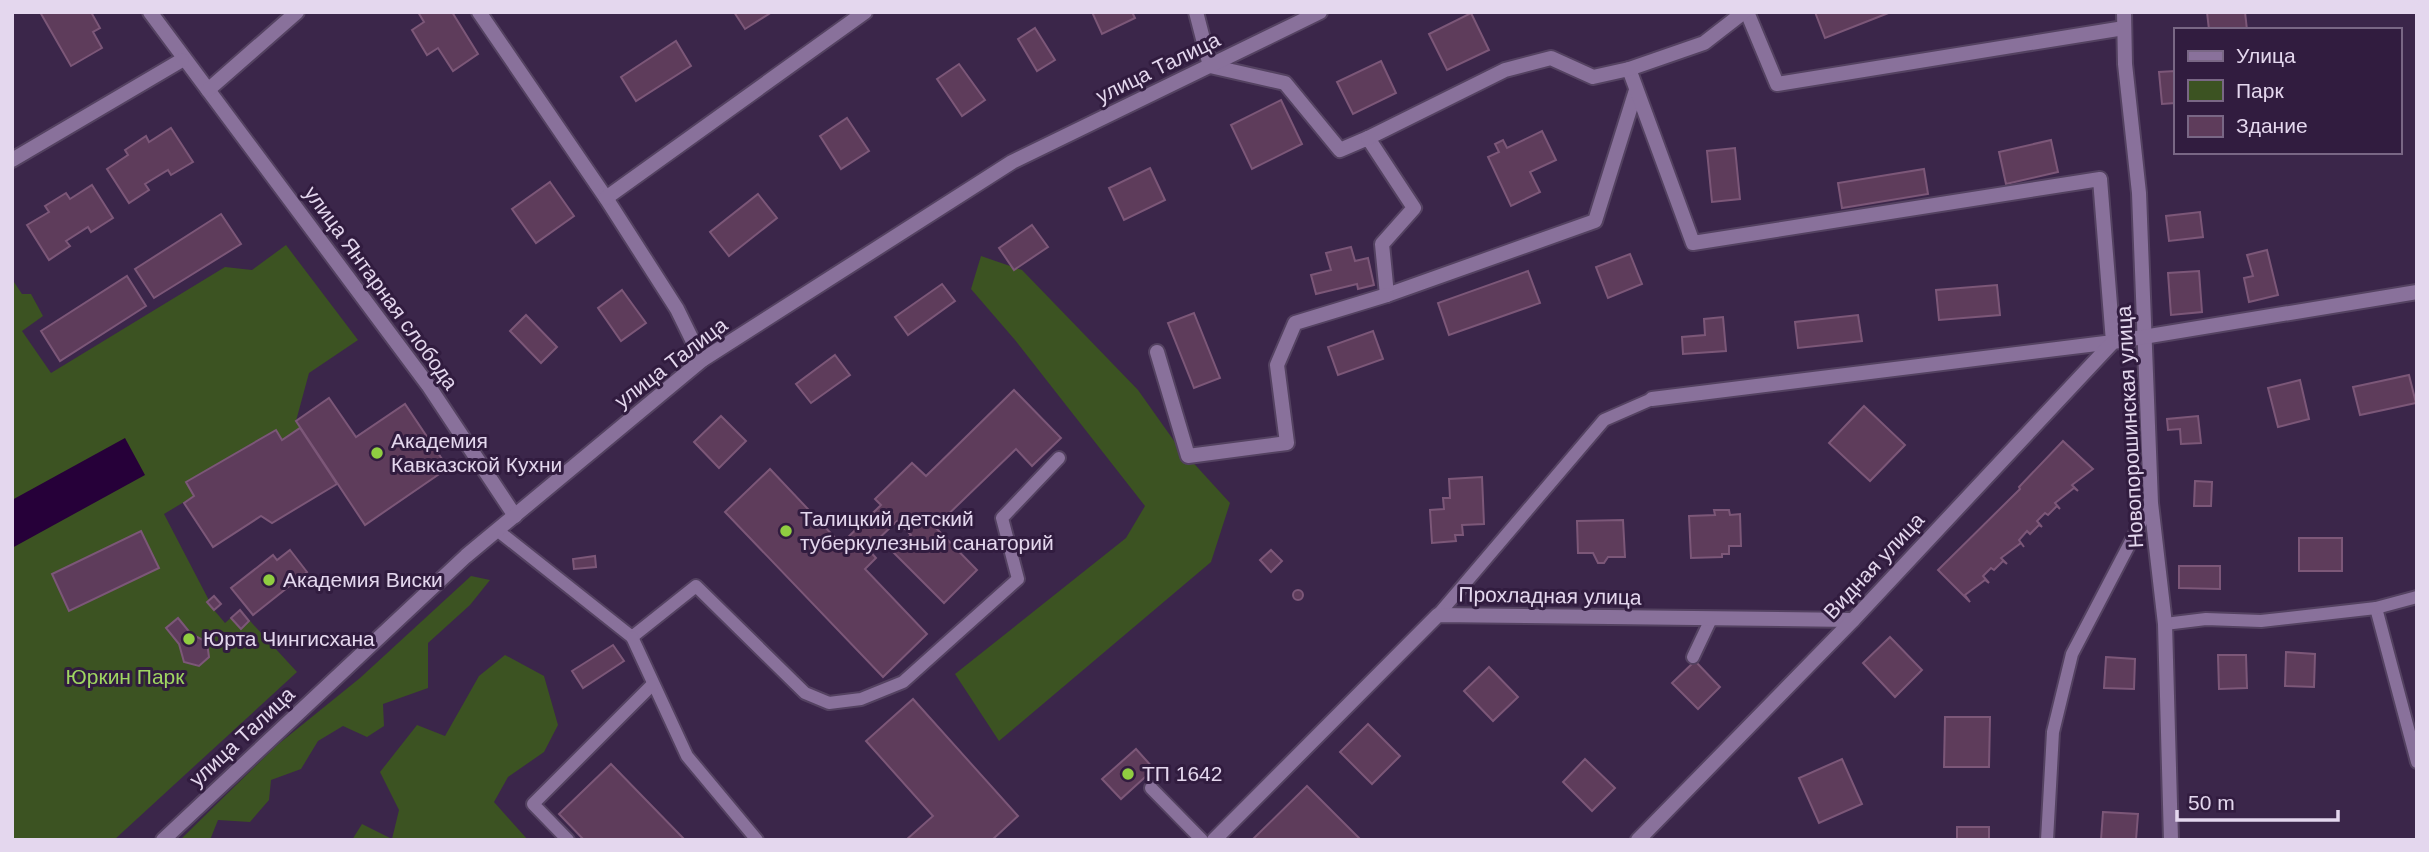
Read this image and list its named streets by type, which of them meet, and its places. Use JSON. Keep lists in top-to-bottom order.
{
  "streets": {
    "street": [
      "улица Талица",
      "улица Янтарная слобода",
      "Новопорошинская улица",
      "Видная улица",
      "Прохладная улица"
    ]
  },
  "crossings": [
    ["улица Талица", "улица Янтарная слобода"],
    ["Видная улица", "Прохладная улица"]
  ],
  "parks": ["Юркин Парк"],
  "places": [
    "Академия Кавказской Кухни",
    "Талицкий детский туберкулезный санаторий",
    "Академия Виски",
    "Юрта Чингисхана",
    "ТП 1642"
  ],
  "legend": ["Улица", "Парк", "Здание"],
  "scale_bar": "50 m"
}
